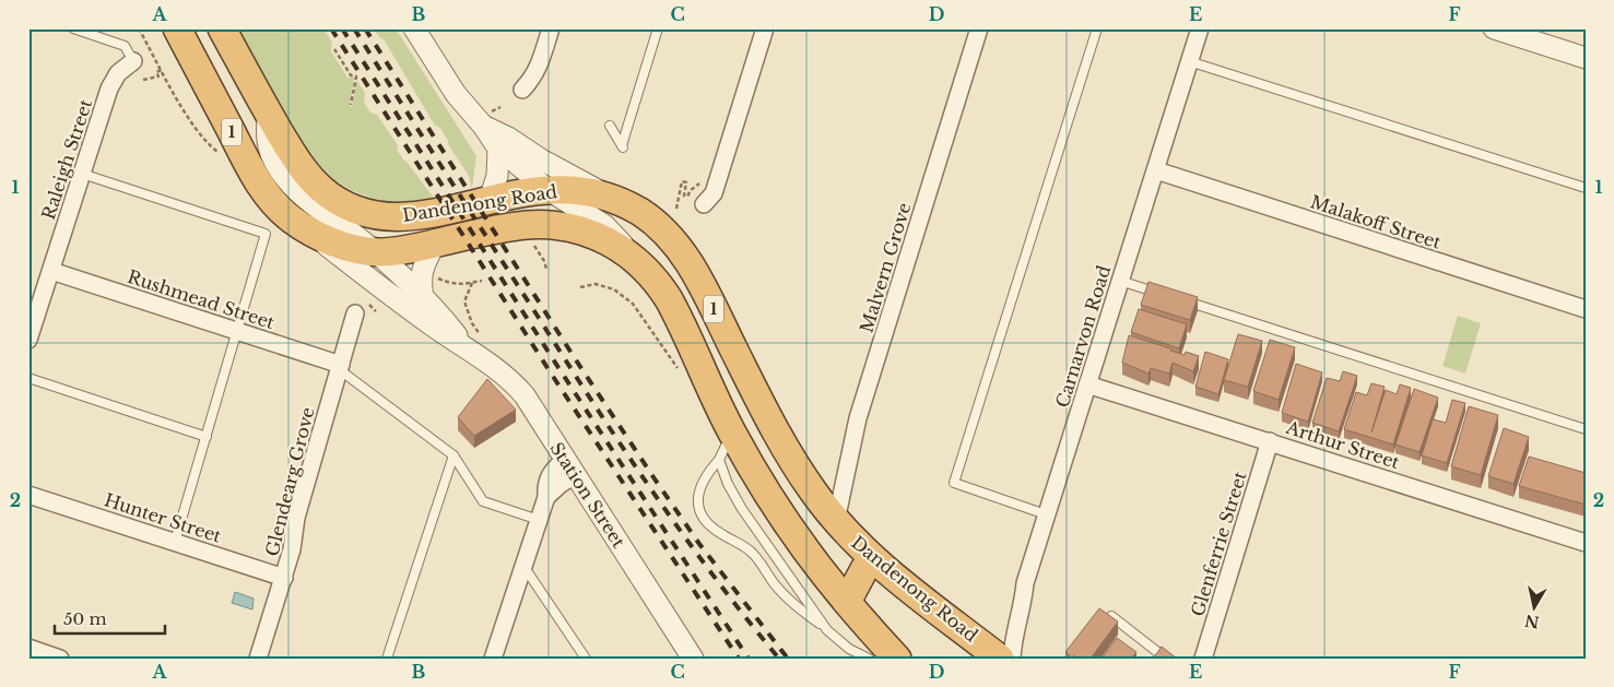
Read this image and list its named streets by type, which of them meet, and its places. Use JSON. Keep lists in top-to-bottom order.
{
  "streets": {
    "highway": ["1", "Dandenong Road"],
    "street": [
      "Raleigh Street",
      "Malakoff Street",
      "Malvern Grove",
      "Rushmead Street",
      "Carnarvon Road",
      "Arthur Street",
      "Glendearg Grove",
      "Station Street",
      "Hunter Street",
      "Glenferrie Street"
    ]
  },
  "crossings": [
    ["Raleigh Street", "Rushmead Street"],
    ["Dandenong Road", "Malvern Grove"],
    ["Dandenong Road", "Station Street"],
    ["Malakoff Street", "Carnarvon Road"],
    ["Rushmead Street", "Glendearg Grove"],
    ["Carnarvon Road", "Arthur Street"],
    ["Arthur Street", "Glenferrie Street"],
    ["Glendearg Grove", "Hunter Street"]
  ],
  "scale_bar": "50 m",
  "north": "bottom",
  "grid": {
    "columns": [
      "A",
      "B",
      "C",
      "D",
      "E",
      "F"
    ],
    "rows": ["1", "2"]
  }
}
